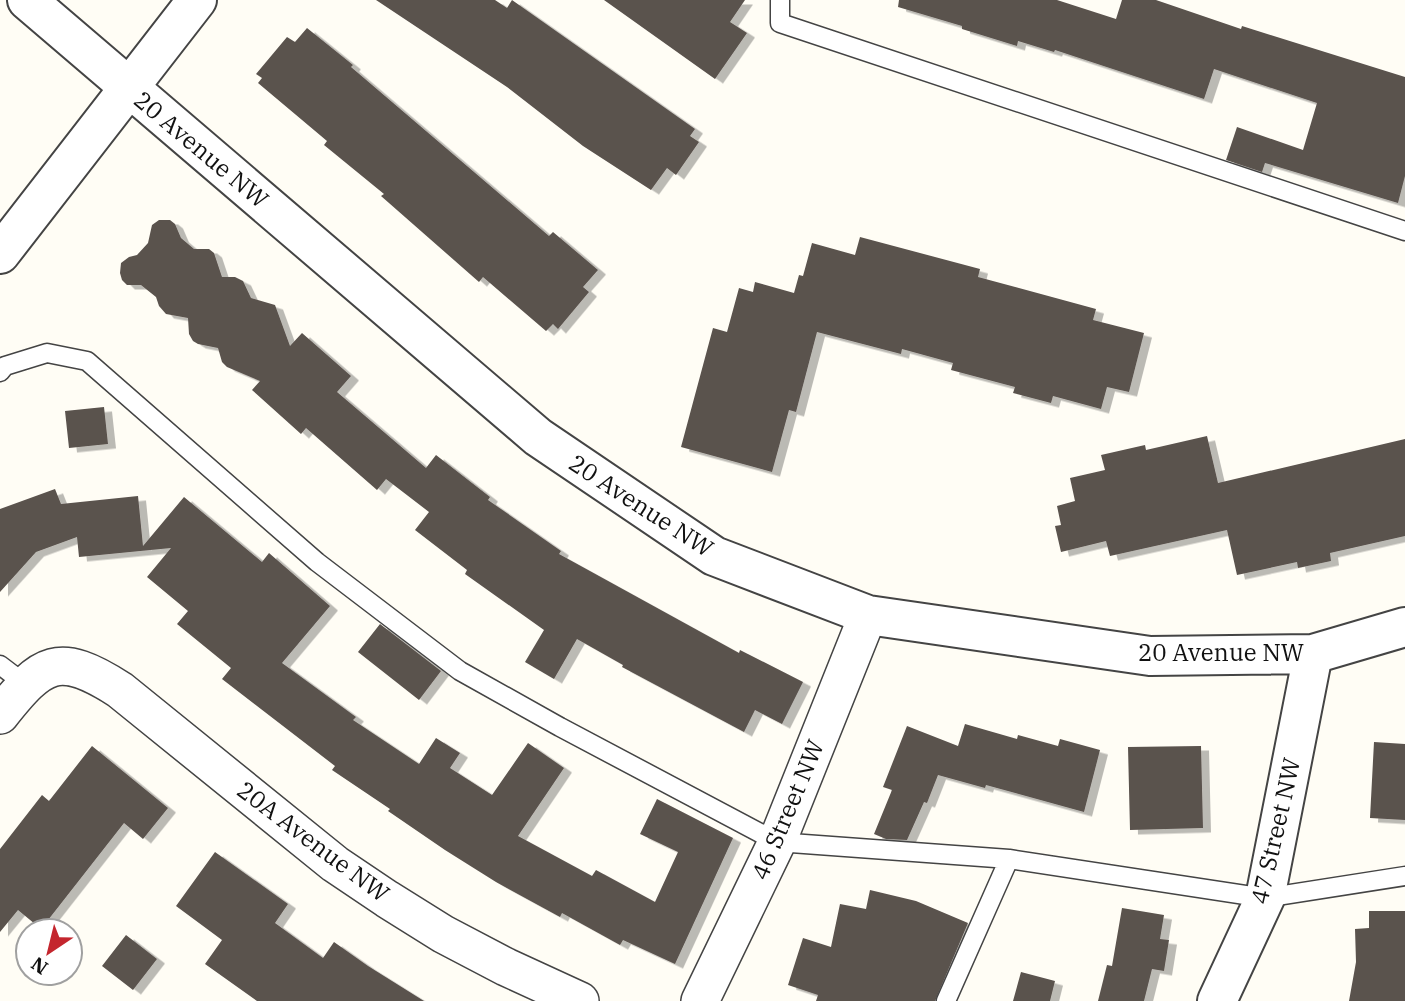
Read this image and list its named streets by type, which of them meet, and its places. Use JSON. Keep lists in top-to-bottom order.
{
  "streets": {
    "street": [
      "20 Avenue NW",
      "46 Street NW",
      "47 Street NW",
      "20A Avenue NW"
    ]
  },
  "crossings": [
    ["20 Avenue NW", "46 Street NW"],
    ["20 Avenue NW", "47 Street NW"]
  ],
  "north": "bottom left"
}
